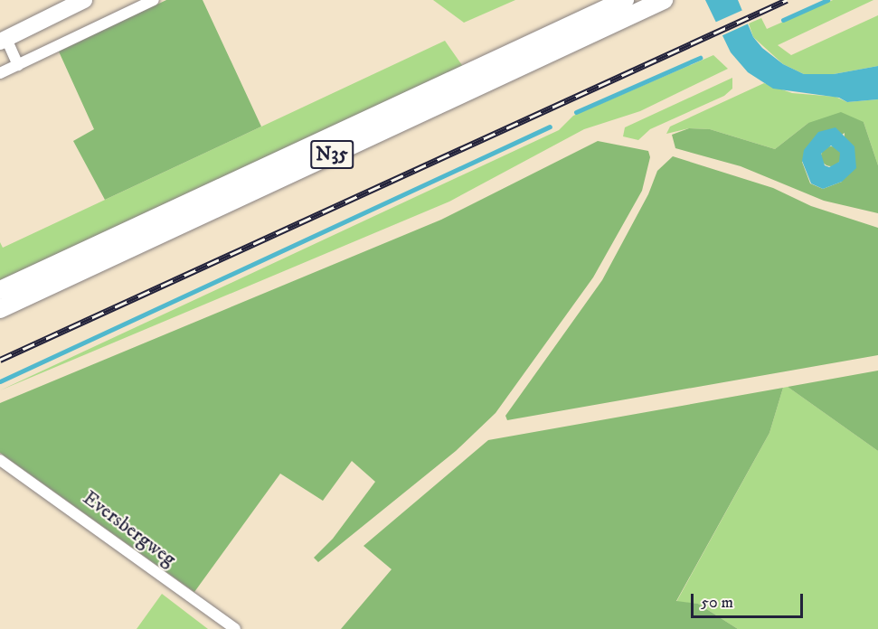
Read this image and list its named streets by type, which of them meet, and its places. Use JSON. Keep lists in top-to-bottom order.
{
  "streets": {
    "main road": ["N35"],
    "street": ["Eversbergweg"]
  },
  "scale_bar": "50 m"
}
